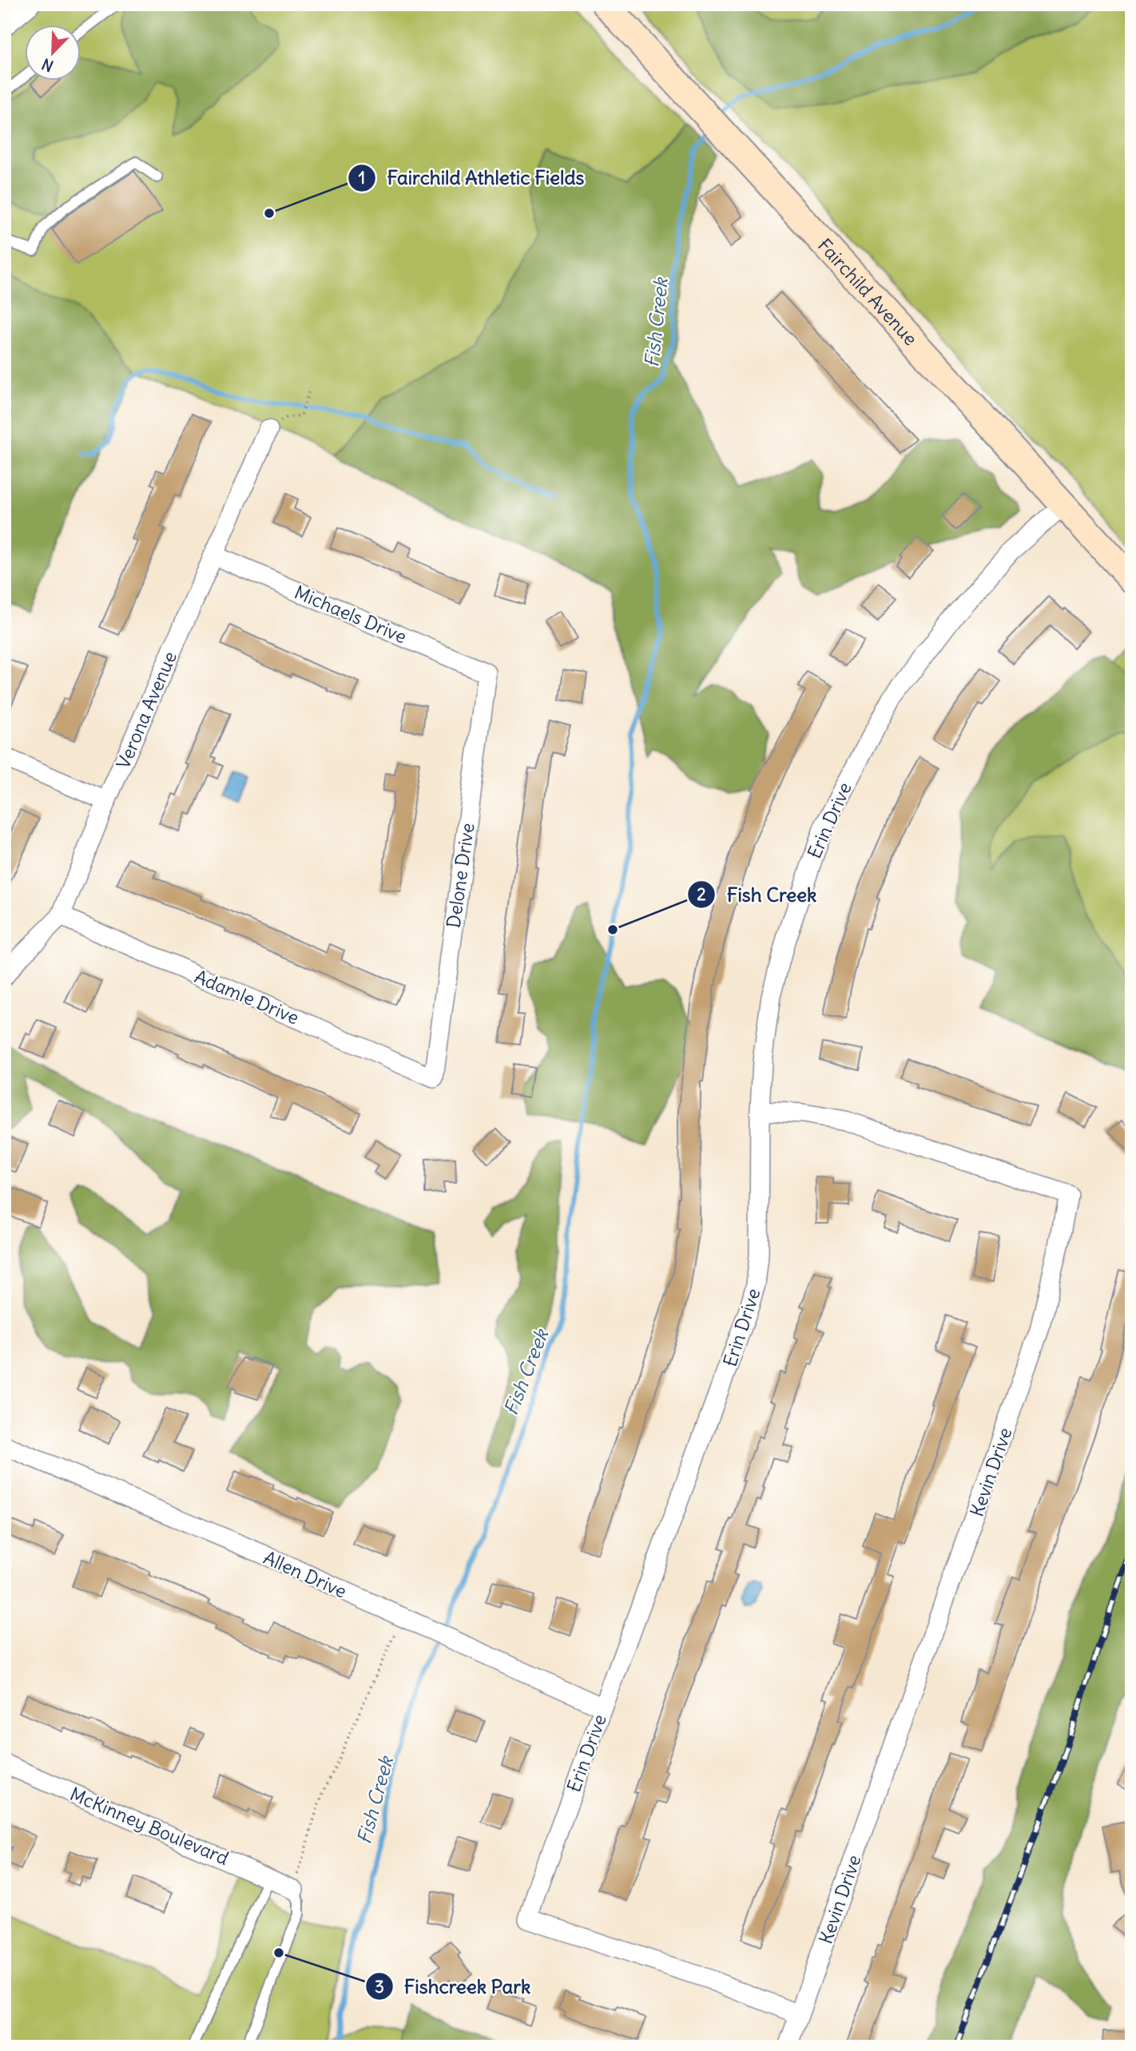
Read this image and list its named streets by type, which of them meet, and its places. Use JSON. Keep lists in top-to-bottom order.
{
  "streets": {
    "main road": ["Fairchild Avenue"],
    "street": [
      "Michaels Drive",
      "Verona Avenue",
      "Erin Drive",
      "Delone Drive",
      "Adamle Drive",
      "Kevin Drive",
      "Allen Drive",
      "McKinney Boulevard"
    ]
  },
  "crossings": [
    ["Fairchild Avenue", "Erin Drive"],
    ["Michaels Drive", "Verona Avenue"],
    ["Michaels Drive", "Delone Drive"],
    ["Verona Avenue", "Adamle Drive"],
    ["Erin Drive", "Kevin Drive"],
    ["Erin Drive", "Allen Drive"],
    ["Delone Drive", "Adamle Drive"]
  ],
  "water": ["Fish Creek"],
  "places": ["Fairchild Athletic Fields", "Fish Creek", "Fishcreek Park"],
  "north": "bottom left"
}
